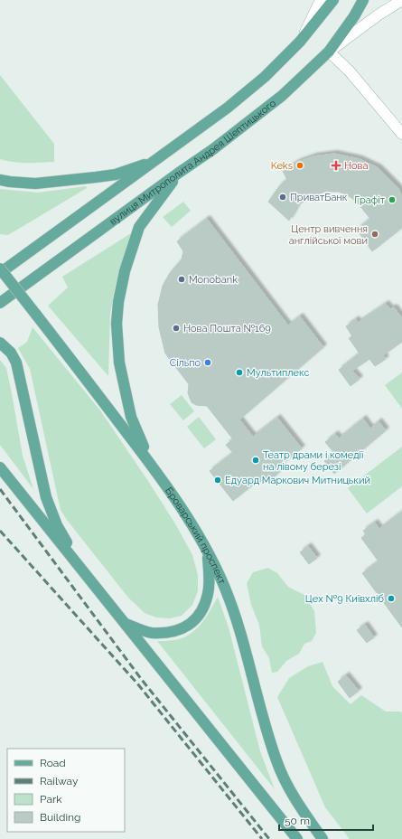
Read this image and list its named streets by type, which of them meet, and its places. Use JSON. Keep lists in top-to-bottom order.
{
  "streets": {
    "main road": ["вулиця Митрополита Андрея Шептицького", "Броварський проспект"]
  },
  "places": {
    "other": [
      "Keks",
      "ПриватБанк",
      "Графіт",
      "Центр вивчення англійської мови",
      "Monobank",
      "Нова Пошта №169",
      "Сільпо",
      "Мультиплекс",
      "Театр драми і комедії на лівому березі",
      "Едуард Маркович Митницький",
      "Цех №9 Київхліб"
    ],
    "health": ["Нова"]
  },
  "legend": [
    "Road",
    "Railway",
    "Park",
    "Building"
  ],
  "scale_bar": "50 m"
}
